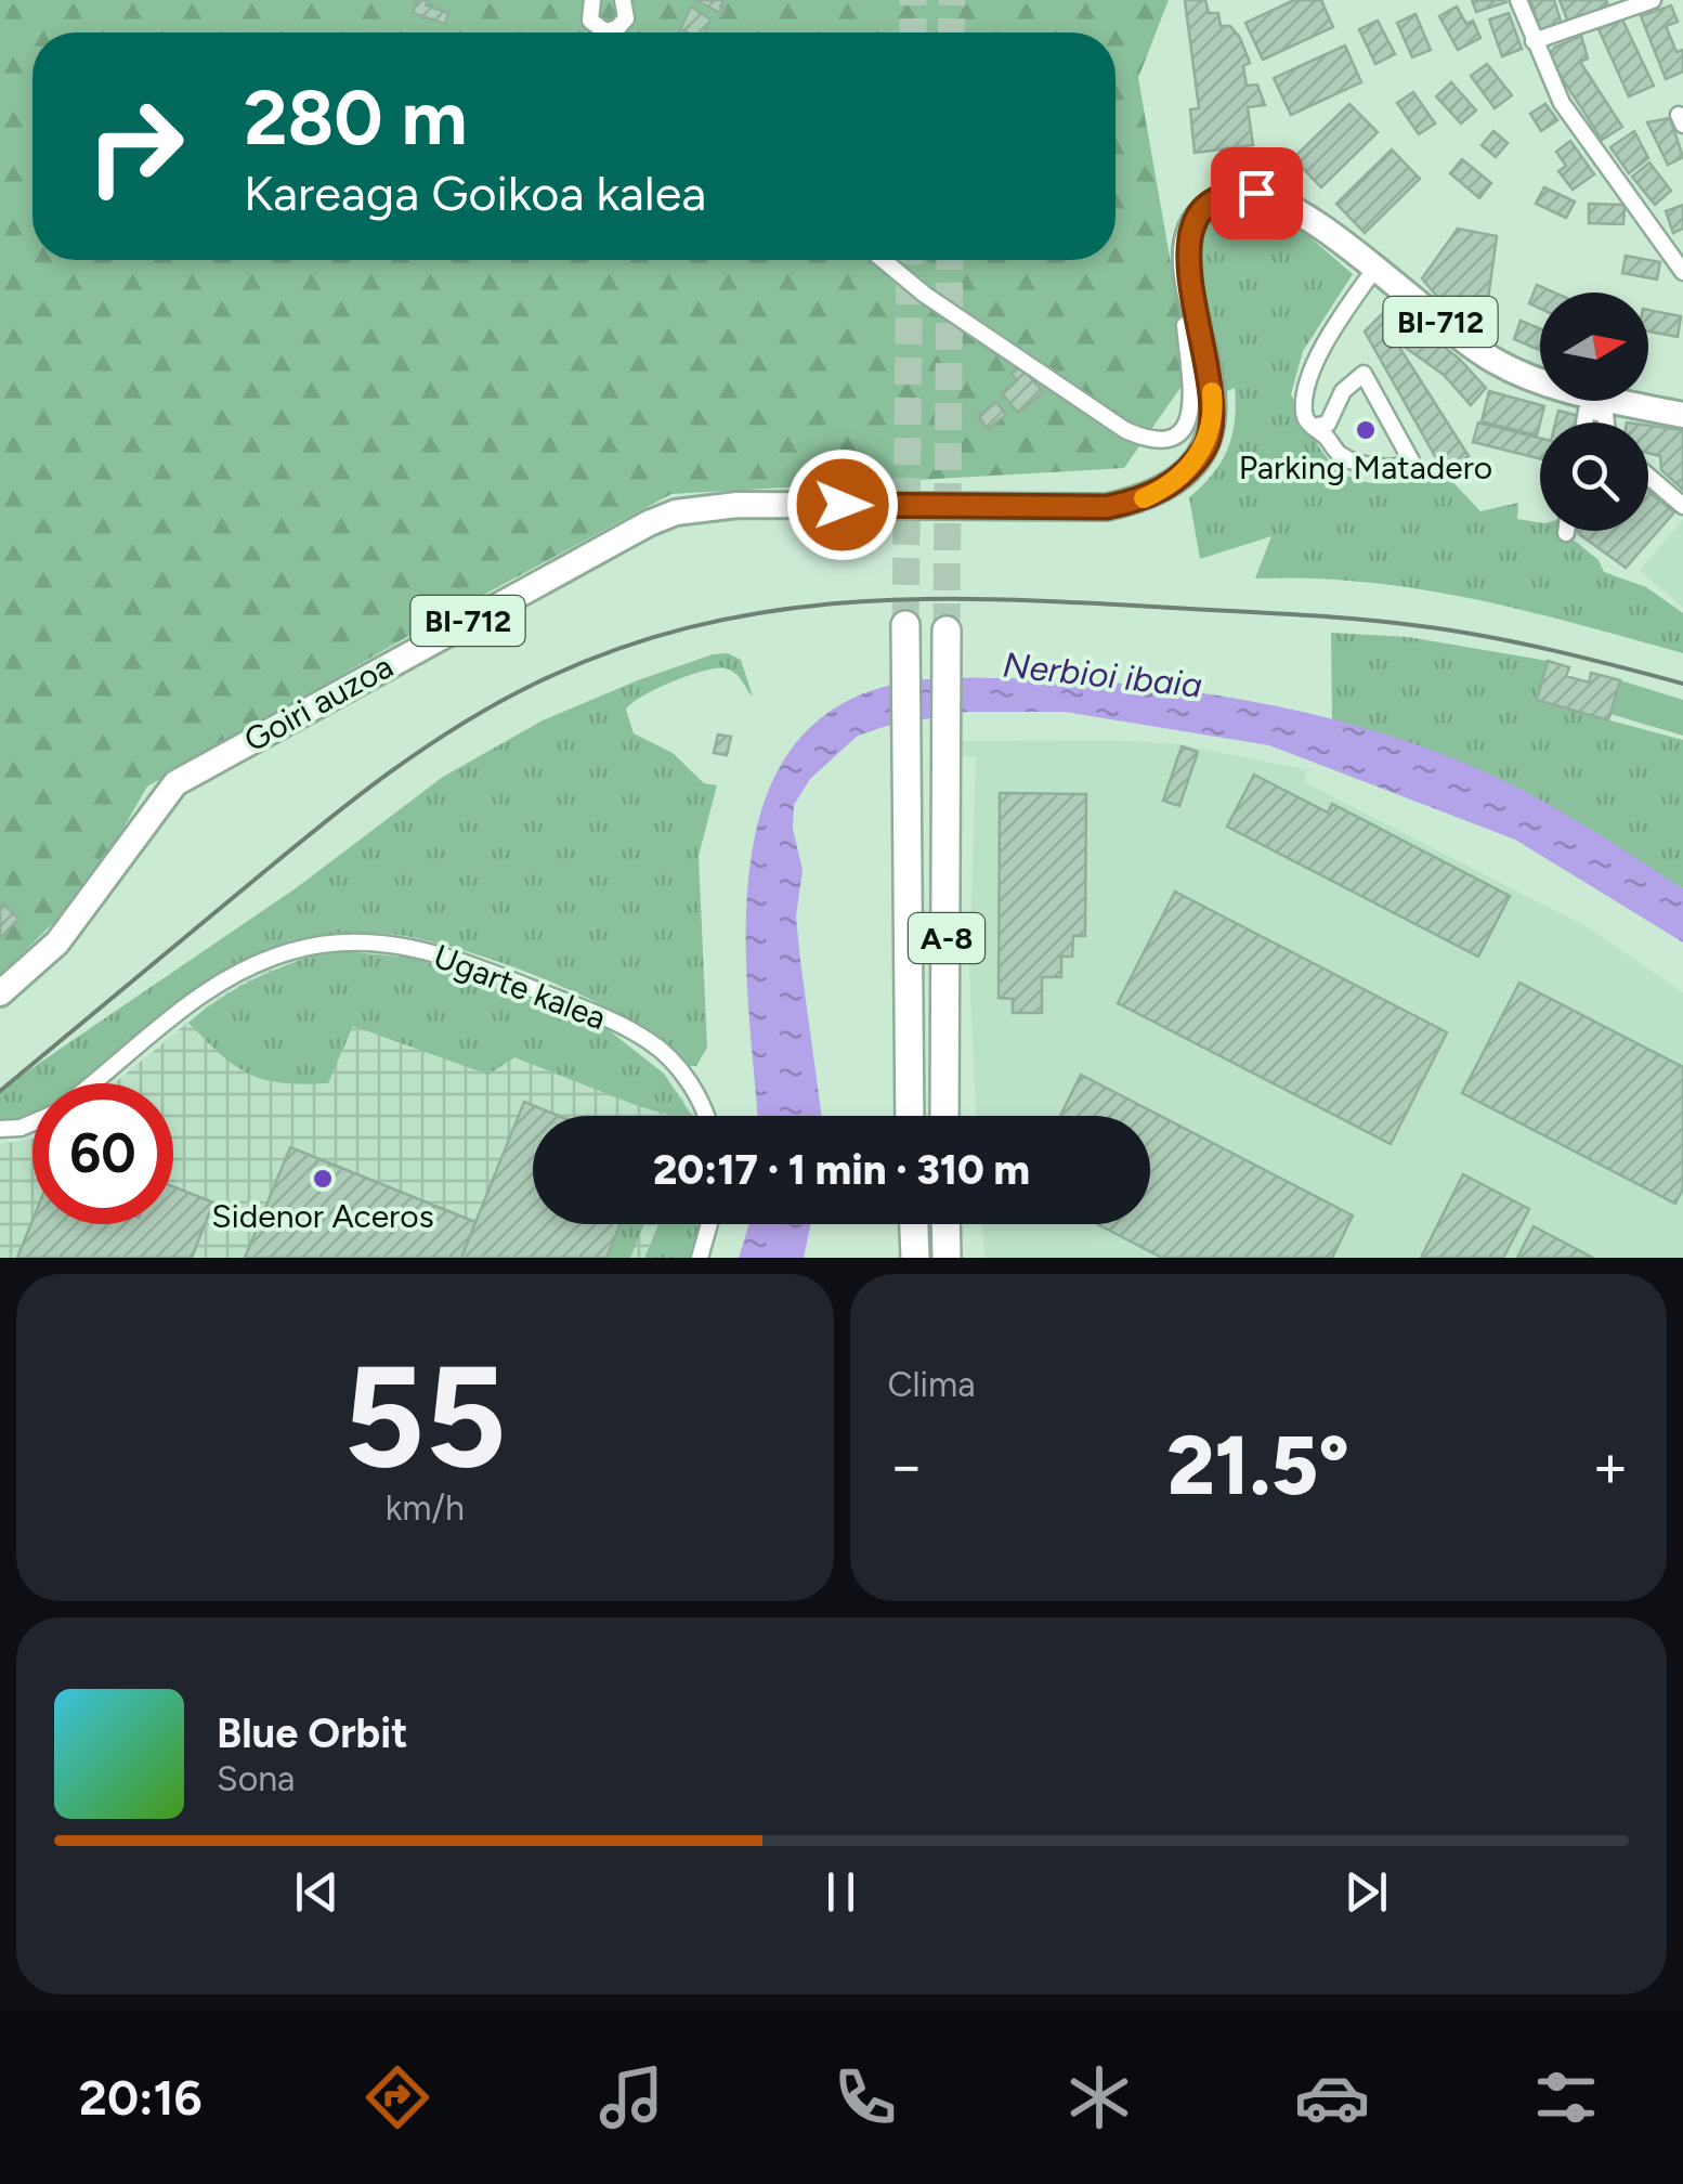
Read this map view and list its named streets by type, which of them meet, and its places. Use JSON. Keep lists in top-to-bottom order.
{
  "streets": {
    "highway": ["A-8"],
    "main road": ["BI-712", "Goiri auzoa"],
    "street": ["Ugarte kalea"]
  },
  "crossings": [
    ["BI-712", "Goiri auzoa"]
  ],
  "water": ["Nerbioi ibaia"],
  "places": ["Parking Matadero", "Sidenor Aceros"],
  "north": "right",
  "page": {
    "turn": ["280 m", "Kareaga Goikoa kalea"],
    "limit": "60",
    "trip": "20:17 · 1 min · 310 m",
    "tile": [
      ["55", "km/h"],
      "Clima"
    ],
    "heat": ["−", "21.5°", "+"],
    "song": ["Blue Orbit", "Sona"],
    "tabs": "20:16"
  }
}
